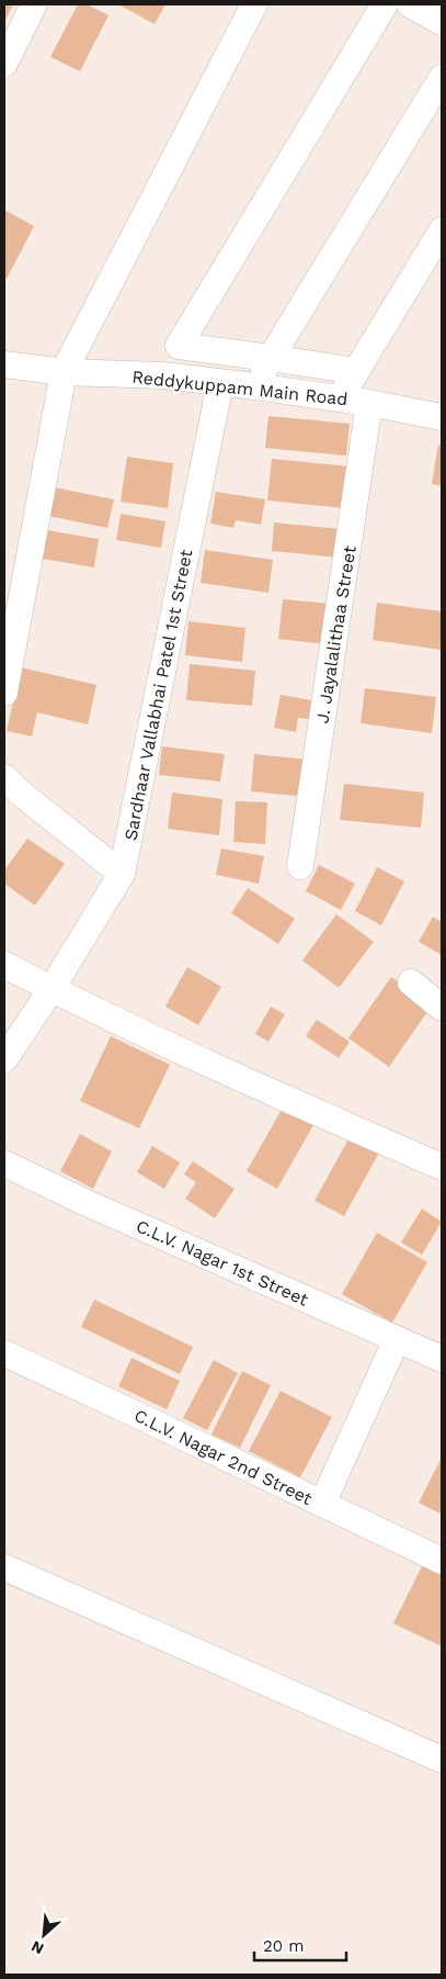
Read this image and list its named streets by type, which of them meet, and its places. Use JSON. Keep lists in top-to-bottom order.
{
  "streets": {
    "street": [
      "Reddykuppam Main Road",
      "J. Jayalalithaa Street",
      "Sardhaar Vallabhai Patel 1st Street",
      "C.L.V. Nagar 1st Street",
      "C.L.V. Nagar 2nd Street"
    ]
  },
  "crossings": [
    ["Reddykuppam Main Road", "J. Jayalalithaa Street"],
    ["Reddykuppam Main Road", "Sardhaar Vallabhai Patel 1st Street"]
  ],
  "scale_bar": "20 m",
  "north": "bottom left"
}
